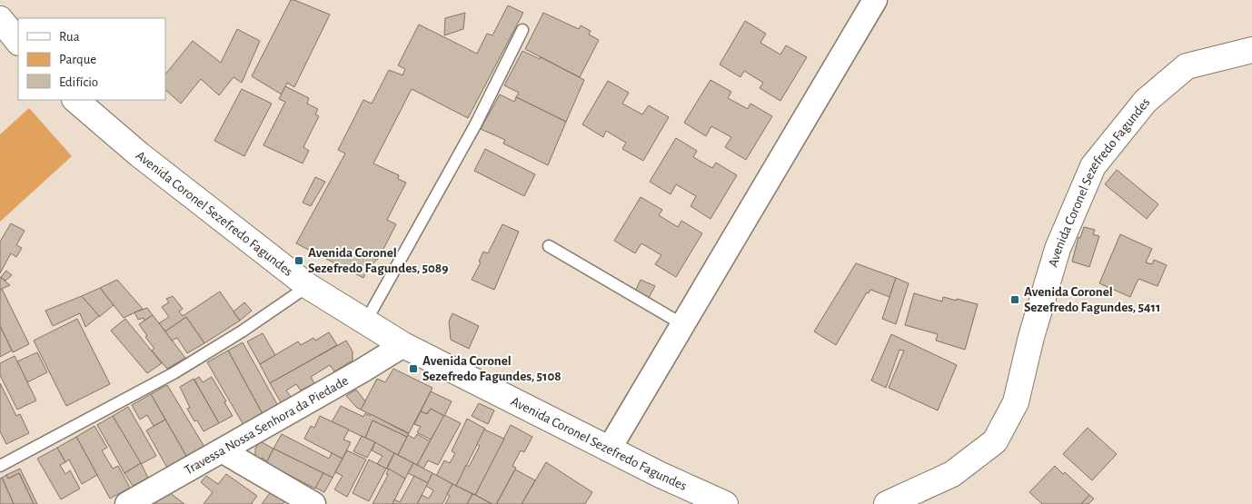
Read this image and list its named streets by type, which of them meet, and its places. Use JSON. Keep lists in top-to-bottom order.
{
  "streets": {
    "main road": ["Avenida Coronel Sezefredo Fagundes"],
    "street": ["Travessa Nossa Senhora da Piedade"]
  },
  "crossings": [
    ["Avenida Coronel Sezefredo Fagundes", "Travessa Nossa Senhora da Piedade"]
  ],
  "places": {
    "transit": ["Avenida Coronel Sezefredo Fagundes, 5089", "Avenida Coronel Sezefredo Fagundes, 5411", "Avenida Coronel Sezefredo Fagundes, 5108"]
  },
  "legend": ["Rua", "Parque", "Edifício"]
}
